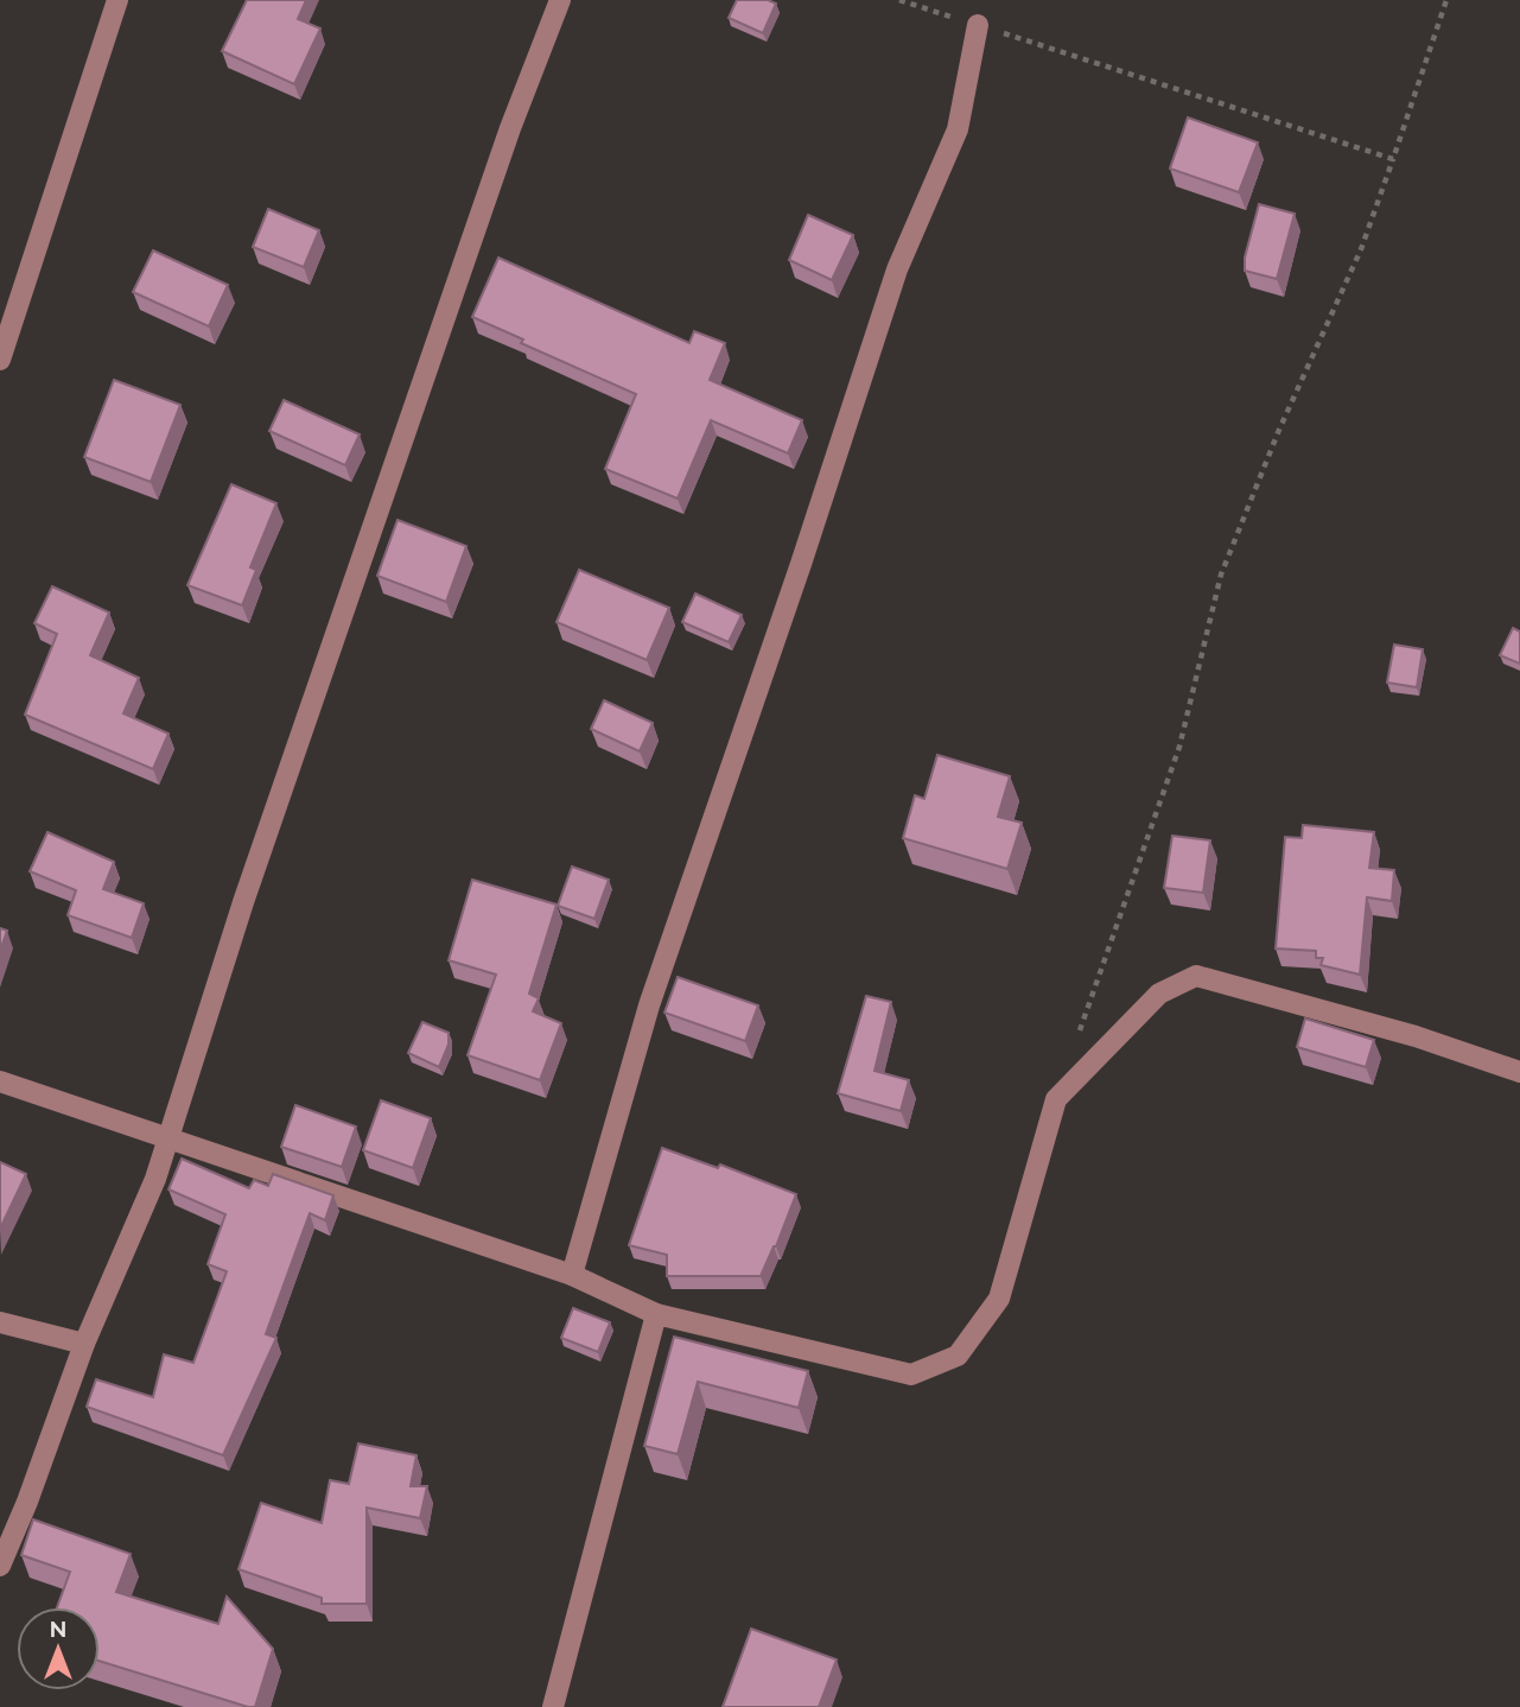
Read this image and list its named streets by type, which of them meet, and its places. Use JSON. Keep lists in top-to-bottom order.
{
  "north": "top"
}
